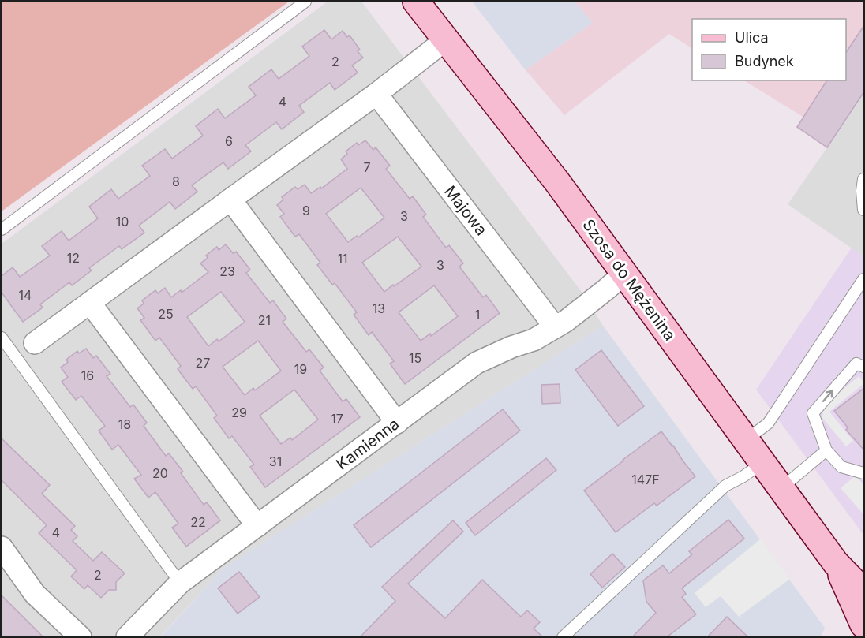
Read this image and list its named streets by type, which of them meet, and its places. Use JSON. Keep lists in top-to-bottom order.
{
  "streets": {
    "main road": ["Szosa do Mężenina"],
    "street": ["Majowa", "Kamienna"]
  },
  "crossings": [
    ["Majowa", "Kamienna"],
    ["Szosa do Mężenina", "Kamienna"]
  ],
  "house_numbers": [
    "2",
    "4",
    "6",
    "7",
    "8",
    "9",
    "3",
    "10",
    "12",
    "11",
    "3",
    "23",
    "14",
    "13",
    "25",
    "1",
    "21",
    "15",
    "27",
    "19",
    "16",
    "29",
    "17",
    "18",
    "31",
    "20",
    "147F",
    "22",
    "4",
    "2"
  ],
  "legend": ["Ulica", "Budynek"]
}
